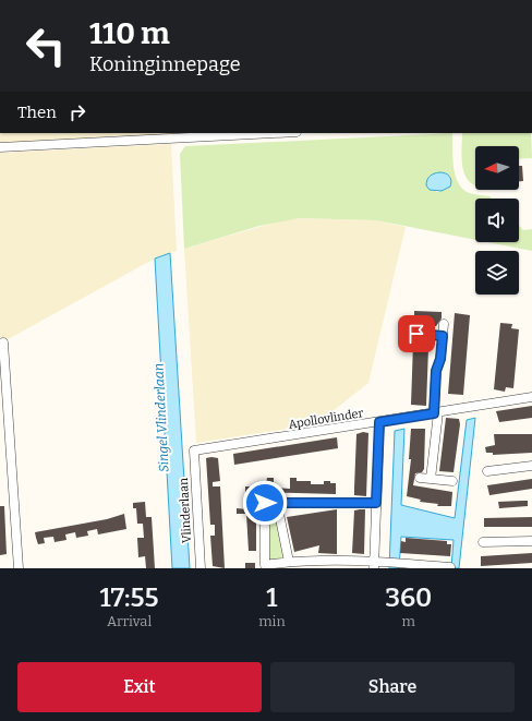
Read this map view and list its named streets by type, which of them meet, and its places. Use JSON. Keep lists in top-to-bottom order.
{
  "streets": {
    "street": ["Apollovlinder", "Vlinderlaan"]
  },
  "crossings": [
    ["Apollovlinder", "Vlinderlaan"]
  ],
  "water": ["Singel Vlinderlaan"],
  "north": "left",
  "page": {
    "turn": ["110 m", "Koninginnepage"],
    "then": "Then",
    "eta": [
      "17:55",
      "Arrival",
      "1",
      "min",
      "360",
      "m"
    ],
    "buttons": ["Exit", "Share"]
  }
}
